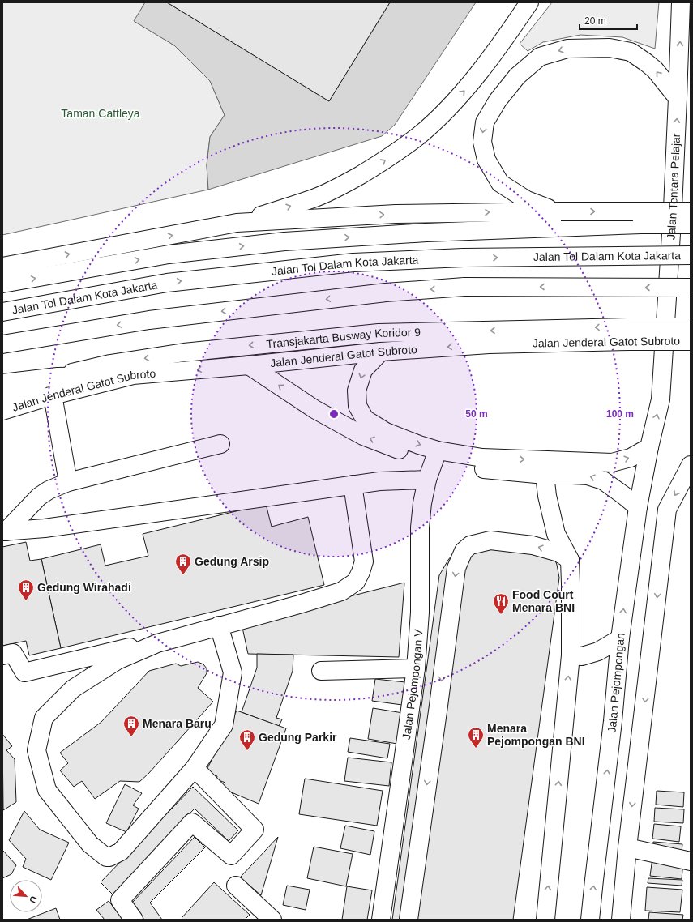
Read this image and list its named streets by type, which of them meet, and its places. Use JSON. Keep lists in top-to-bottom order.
{
  "streets": {
    "main road": [
      "Jalan Tentara Pelajar",
      "Jalan Tol Dalam Kota Jakarta",
      "Transjakarta Busway Koridor 9",
      "Jalan Jenderal Gatot Subroto",
      "Jalan Pejompongan",
      "Jalan Pejompongan V"
    ]
  },
  "crossings": [
    ["Jalan Tentara Pelajar", "Jalan Pejompongan"],
    ["Transjakarta Busway Koridor 9", "Jalan Jenderal Gatot Subroto"]
  ],
  "one_way": ["Jalan Tentara Pelajar"],
  "parks": ["Taman Cattleya"],
  "places": {
    "building": [
      "Gedung Arsip",
      "Gedung Wirahadi",
      "Menara Baru",
      "Menara Pejompongan BNI",
      "Gedung Parkir"
    ],
    "restaurant": ["Food Court Menara BNI"]
  },
  "scale_bar": "20 m",
  "north": "bottom right",
  "rings": ["50 m", "100 m"]
}
